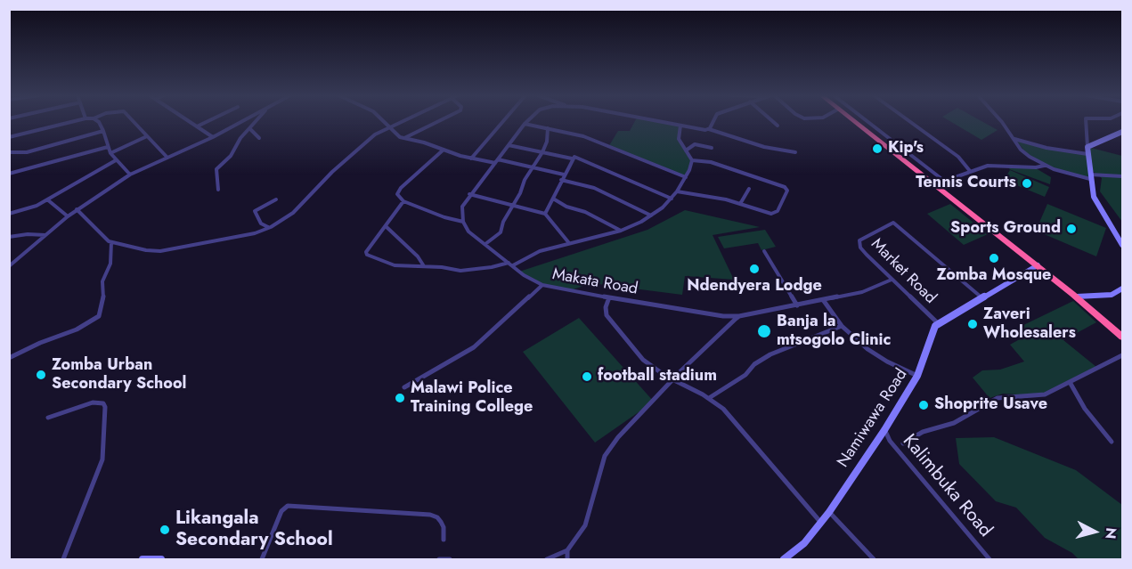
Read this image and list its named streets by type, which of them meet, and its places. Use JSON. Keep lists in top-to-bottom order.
{
  "streets": {
    "street": [
      "Market Road",
      "Makata Road",
      "Namiwawa Road",
      "Kalimbuka Road"
    ]
  },
  "crossings": [
    ["Market Road", "Namiwawa Road"],
    ["Namiwawa Road", "Kalimbuka Road"]
  ],
  "places": [
    "Kip's",
    "Tennis Courts",
    "Sports Ground",
    "Zomba Mosque",
    "Ndendyera Lodge",
    "Zaveri Wholesalers",
    "Banja la mtsogolo Clinic",
    "Zomba Urban Secondary School",
    "football stadium",
    "Malawi Police Training College",
    "Shoprite Usave",
    "Likangala Secondary School"
  ],
  "north": "right"
}
